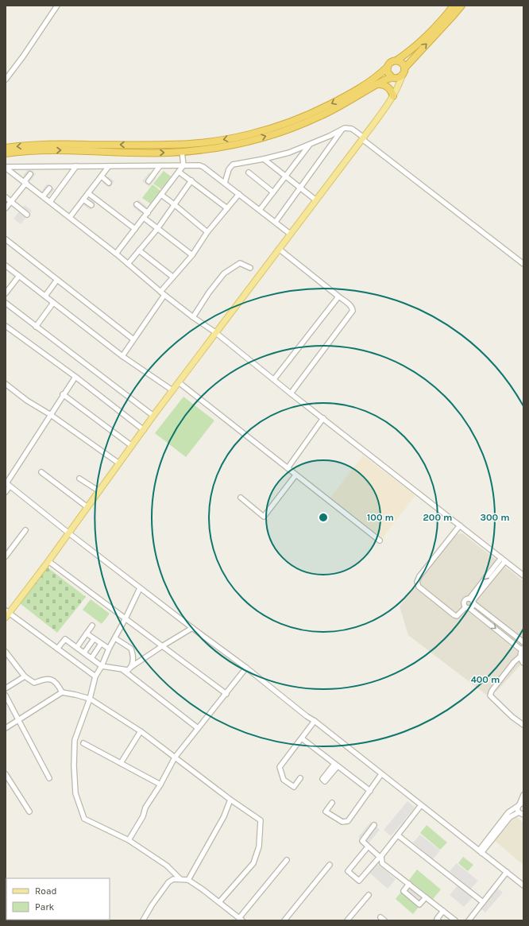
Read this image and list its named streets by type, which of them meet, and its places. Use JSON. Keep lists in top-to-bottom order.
{
  "legend": ["Road", "Park"],
  "rings": [
    "100 m",
    "200 m",
    "300 m",
    "400 m"
  ]
}
